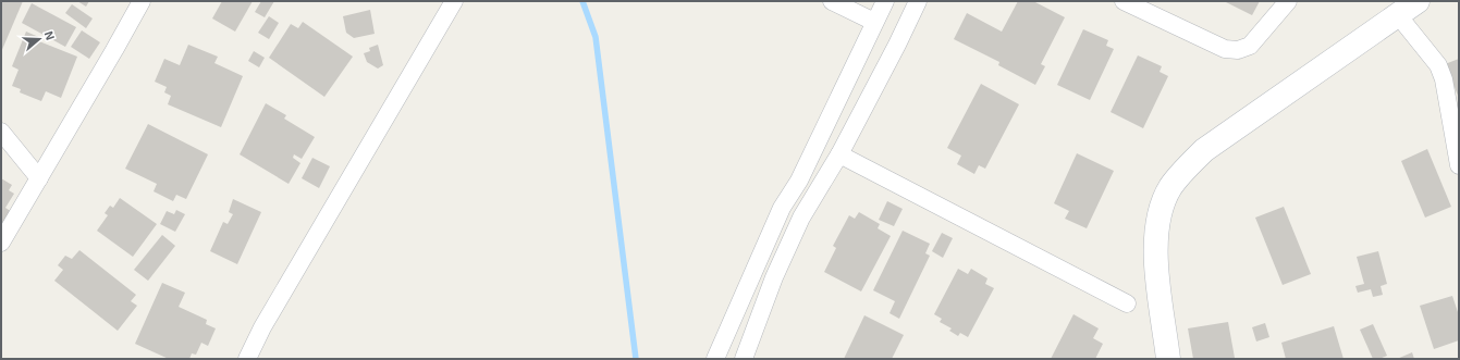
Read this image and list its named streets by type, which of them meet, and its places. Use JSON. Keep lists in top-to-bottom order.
{
  "north": "right"
}
